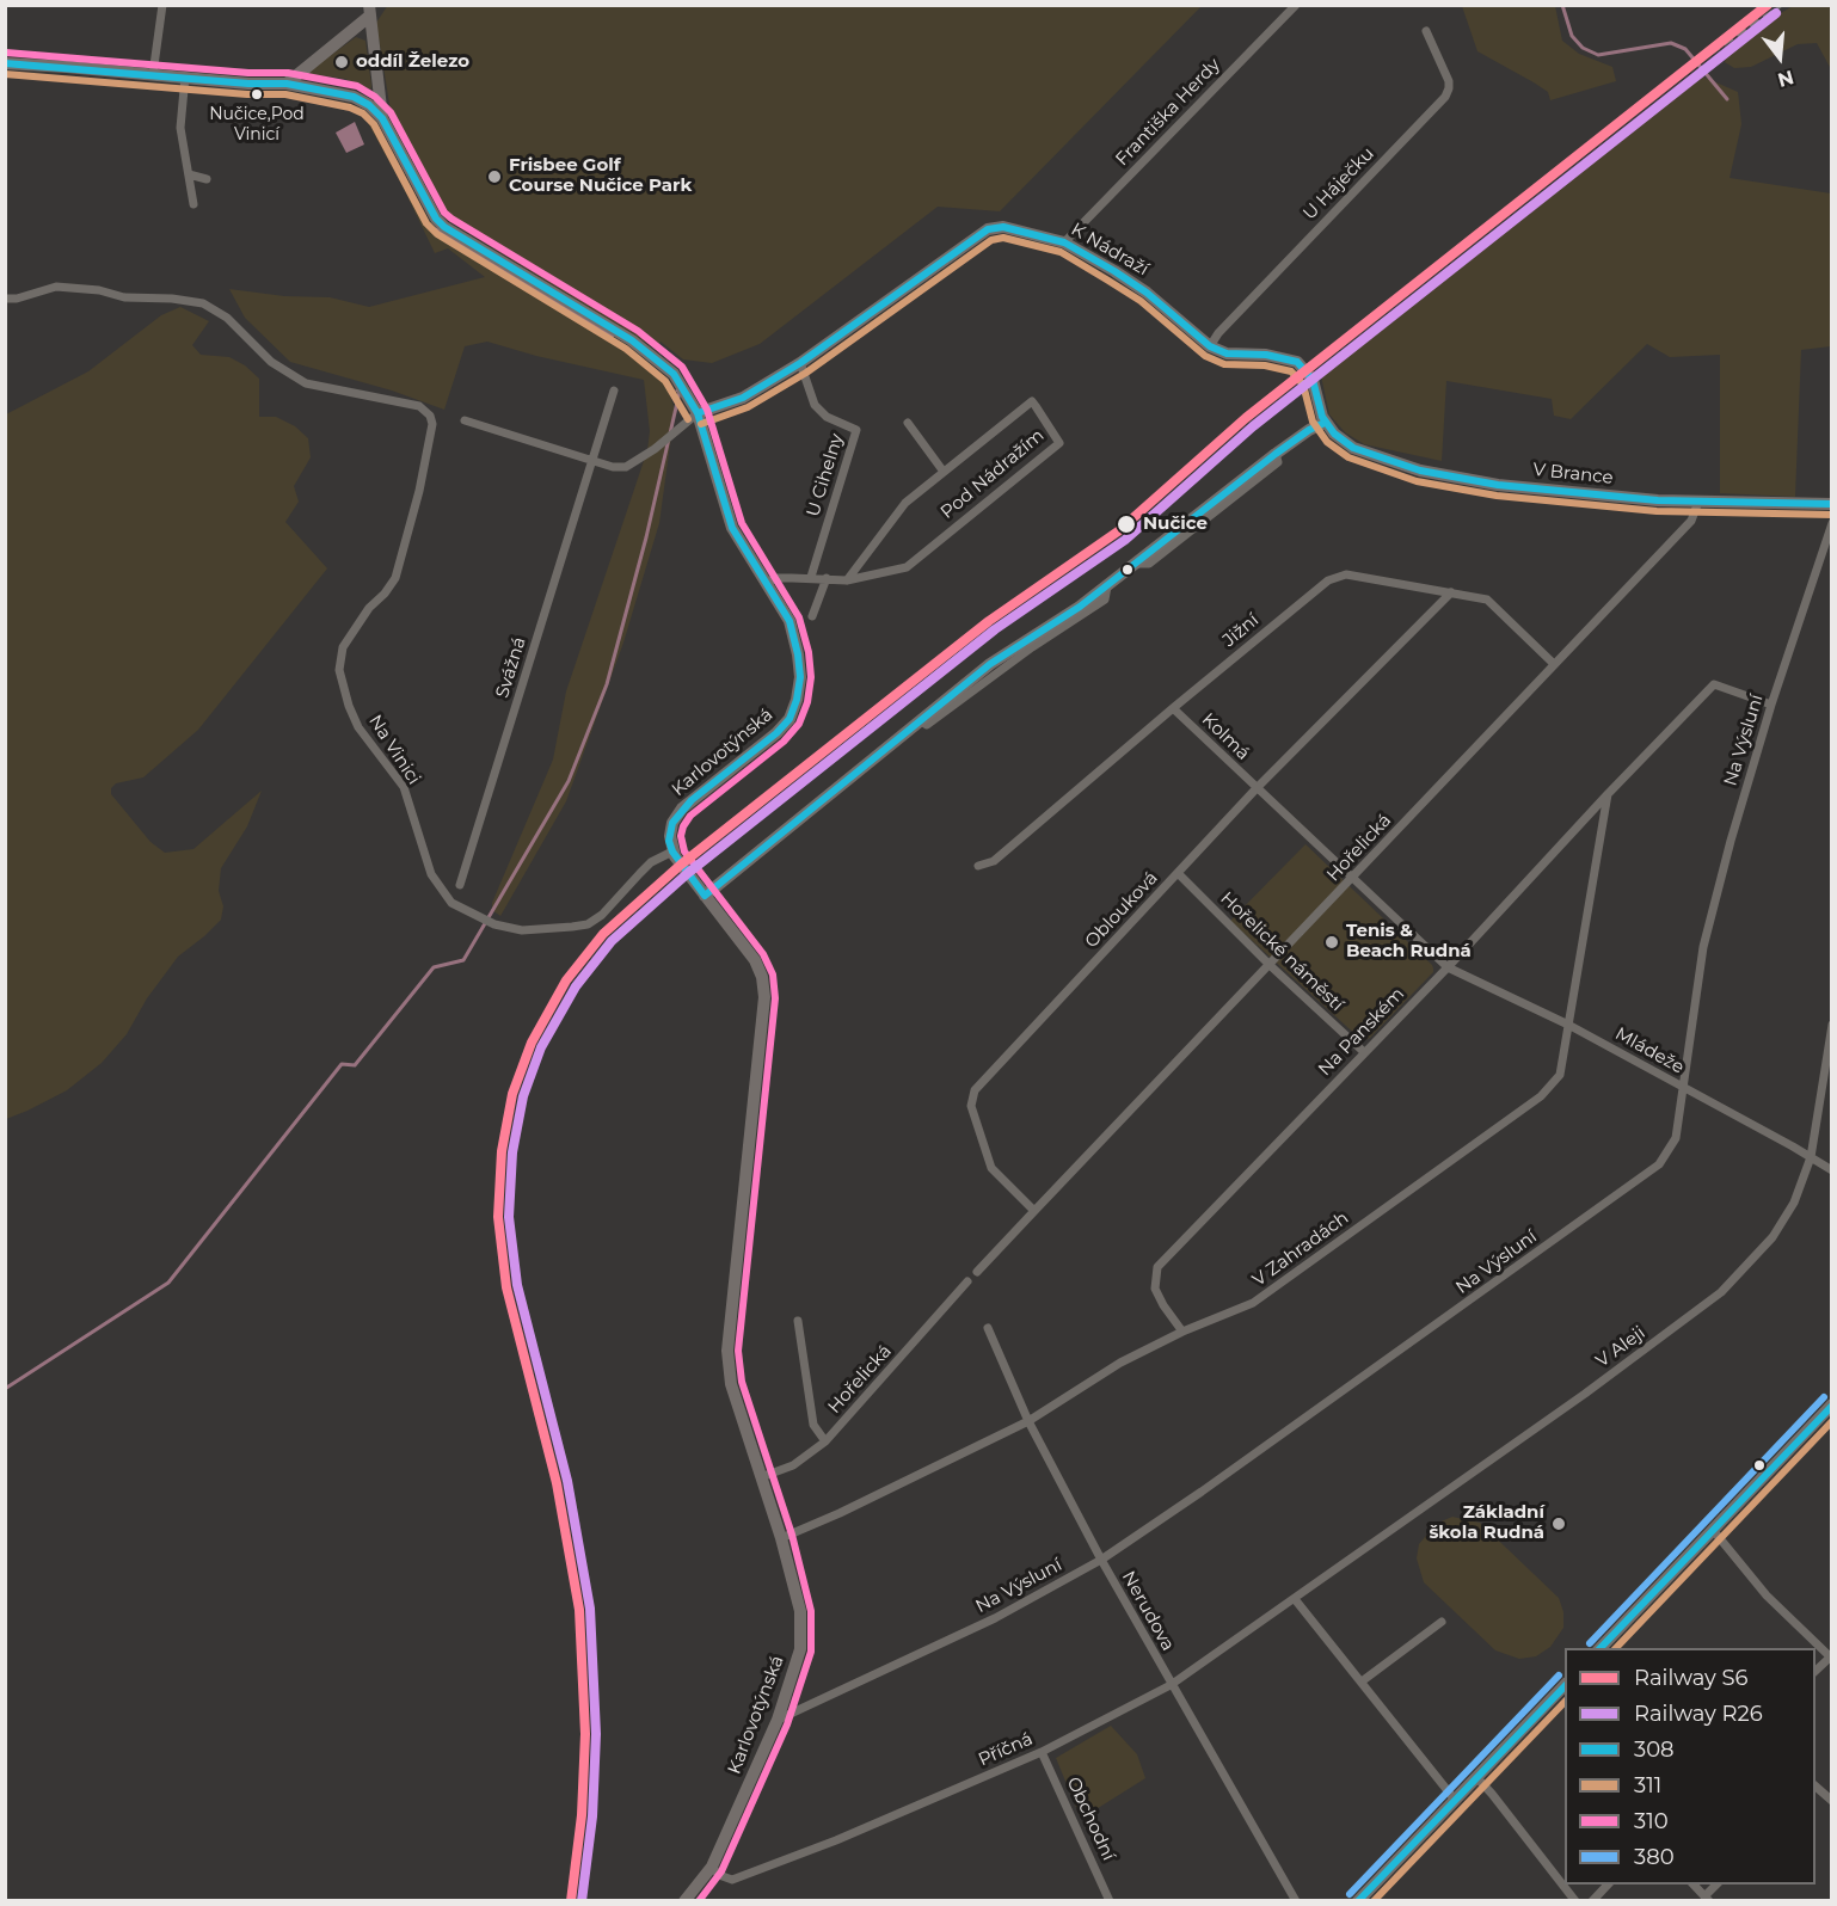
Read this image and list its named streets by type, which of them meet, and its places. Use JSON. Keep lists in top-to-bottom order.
{
  "streets": {
    "main road": ["K Nádraží", "V Brance", "Karlovotýnská"],
    "street": [
      "Františka Herdy",
      "U Háječku",
      "Pod Nádražím",
      "U Cihelny",
      "Jižní",
      "Svážná",
      "Kolmá",
      "Na Výsluní",
      "Na Vinici",
      "Hořelická",
      "Oblouková",
      "Hořelické náměstí",
      "Na Panském",
      "Mládeže",
      "V Zahradách",
      "V Aleji",
      "Nerudova",
      "Příčná",
      "Obchodní"
    ]
  },
  "crossings": [
    ["Františka Herdy", "K Nádraží"],
    ["U Háječku", "K Nádraží"],
    ["K Nádraží", "V Brance"],
    ["K Nádraží", "U Cihelny"],
    ["K Nádraží", "Karlovotýnská"],
    ["Pod Nádražím", "U Cihelny"],
    ["Pod Nádražím", "Karlovotýnská"],
    ["V Brance", "Hořelická"],
    ["Jižní", "Kolmá"],
    ["Jižní", "Hořelická"],
    ["Jižní", "Oblouková"],
    ["Kolmá", "Oblouková"],
    ["Na Výsluní", "Karlovotýnská"],
    ["Na Výsluní", "Na Panském"],
    ["Na Výsluní", "Mládeže"],
    ["Na Výsluní", "Nerudova"],
    ["Na Vinici", "Karlovotýnská"],
    ["Karlovotýnská", "Hořelická"],
    ["Karlovotýnská", "V Zahradách"],
    ["Karlovotýnská", "Příčná"],
    ["Hořelická", "Oblouková"],
    ["Hořelická", "Hořelické náměstí"],
    ["Oblouková", "Hořelické náměstí"],
    ["Hořelické náměstí", "Na Panském"],
    ["Na Panském", "Mládeže"],
    ["Na Panském", "V Zahradách"],
    ["Mládeže", "V Zahradách"],
    ["Mládeže", "V Aleji"],
    ["V Zahradách", "Nerudova"],
    ["V Aleji", "Příčná"],
    ["Nerudova", "Příčná"],
    ["Příčná", "Obchodní"]
  ],
  "places": [
    "oddíl Železo",
    "Nučice,Pod Vinicí",
    "Frisbee Golf Course Nučice Park",
    "Nučice",
    "Tenis & Beach Rudná",
    "Základní škola Rudná"
  ],
  "lines": [
    "rail line S6",
    "rail line R26",
    "transit line 310",
    "transit line 308",
    "transit line 311",
    "transit line 380"
  ],
  "legend": [
    "Railway S6",
    "Railway R26",
    "308",
    "311",
    "310",
    "380"
  ],
  "north": "bottom"
}
